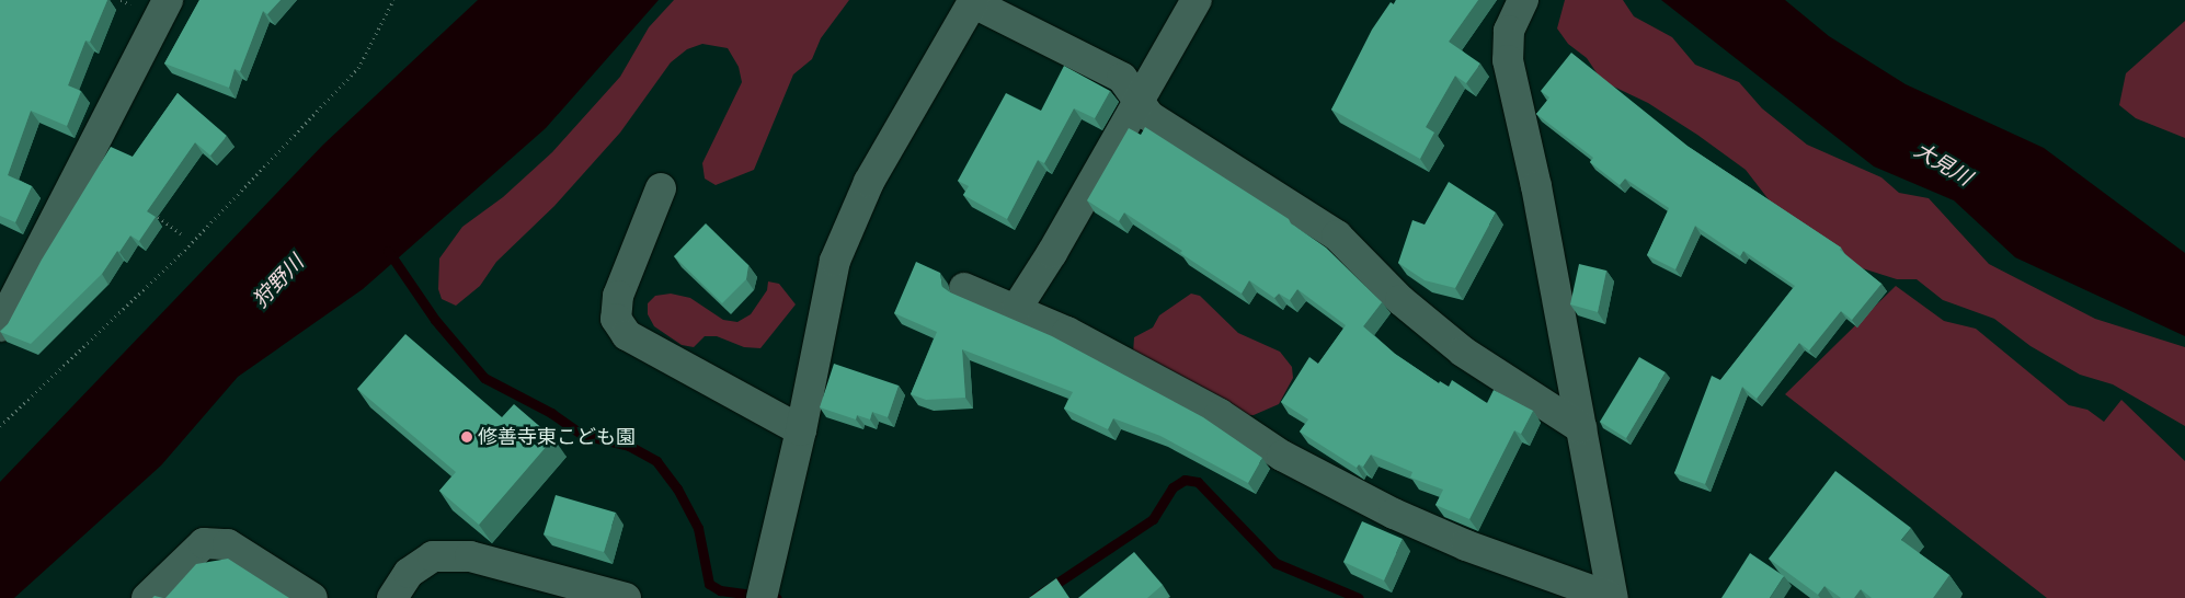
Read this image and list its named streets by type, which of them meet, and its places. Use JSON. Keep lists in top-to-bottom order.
{
  "water": ["大見川", "狩野川"],
  "places": ["修善寺東こども園"]
}
